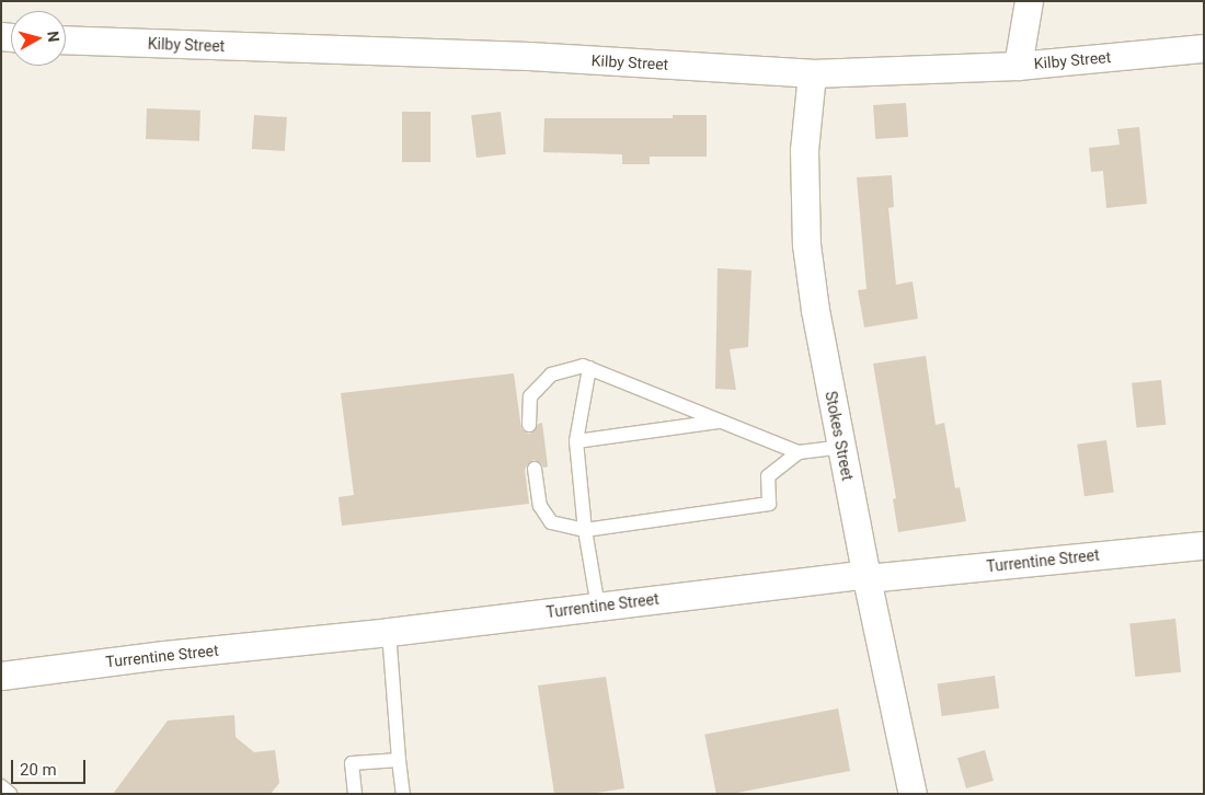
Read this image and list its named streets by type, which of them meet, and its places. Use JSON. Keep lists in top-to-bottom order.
{
  "streets": {
    "street": ["Kilby Street", "Stokes Street", "Turrentine Street"]
  },
  "crossings": [
    ["Kilby Street", "Stokes Street"],
    ["Stokes Street", "Turrentine Street"]
  ],
  "scale_bar": "20 m",
  "north": "right"
}
